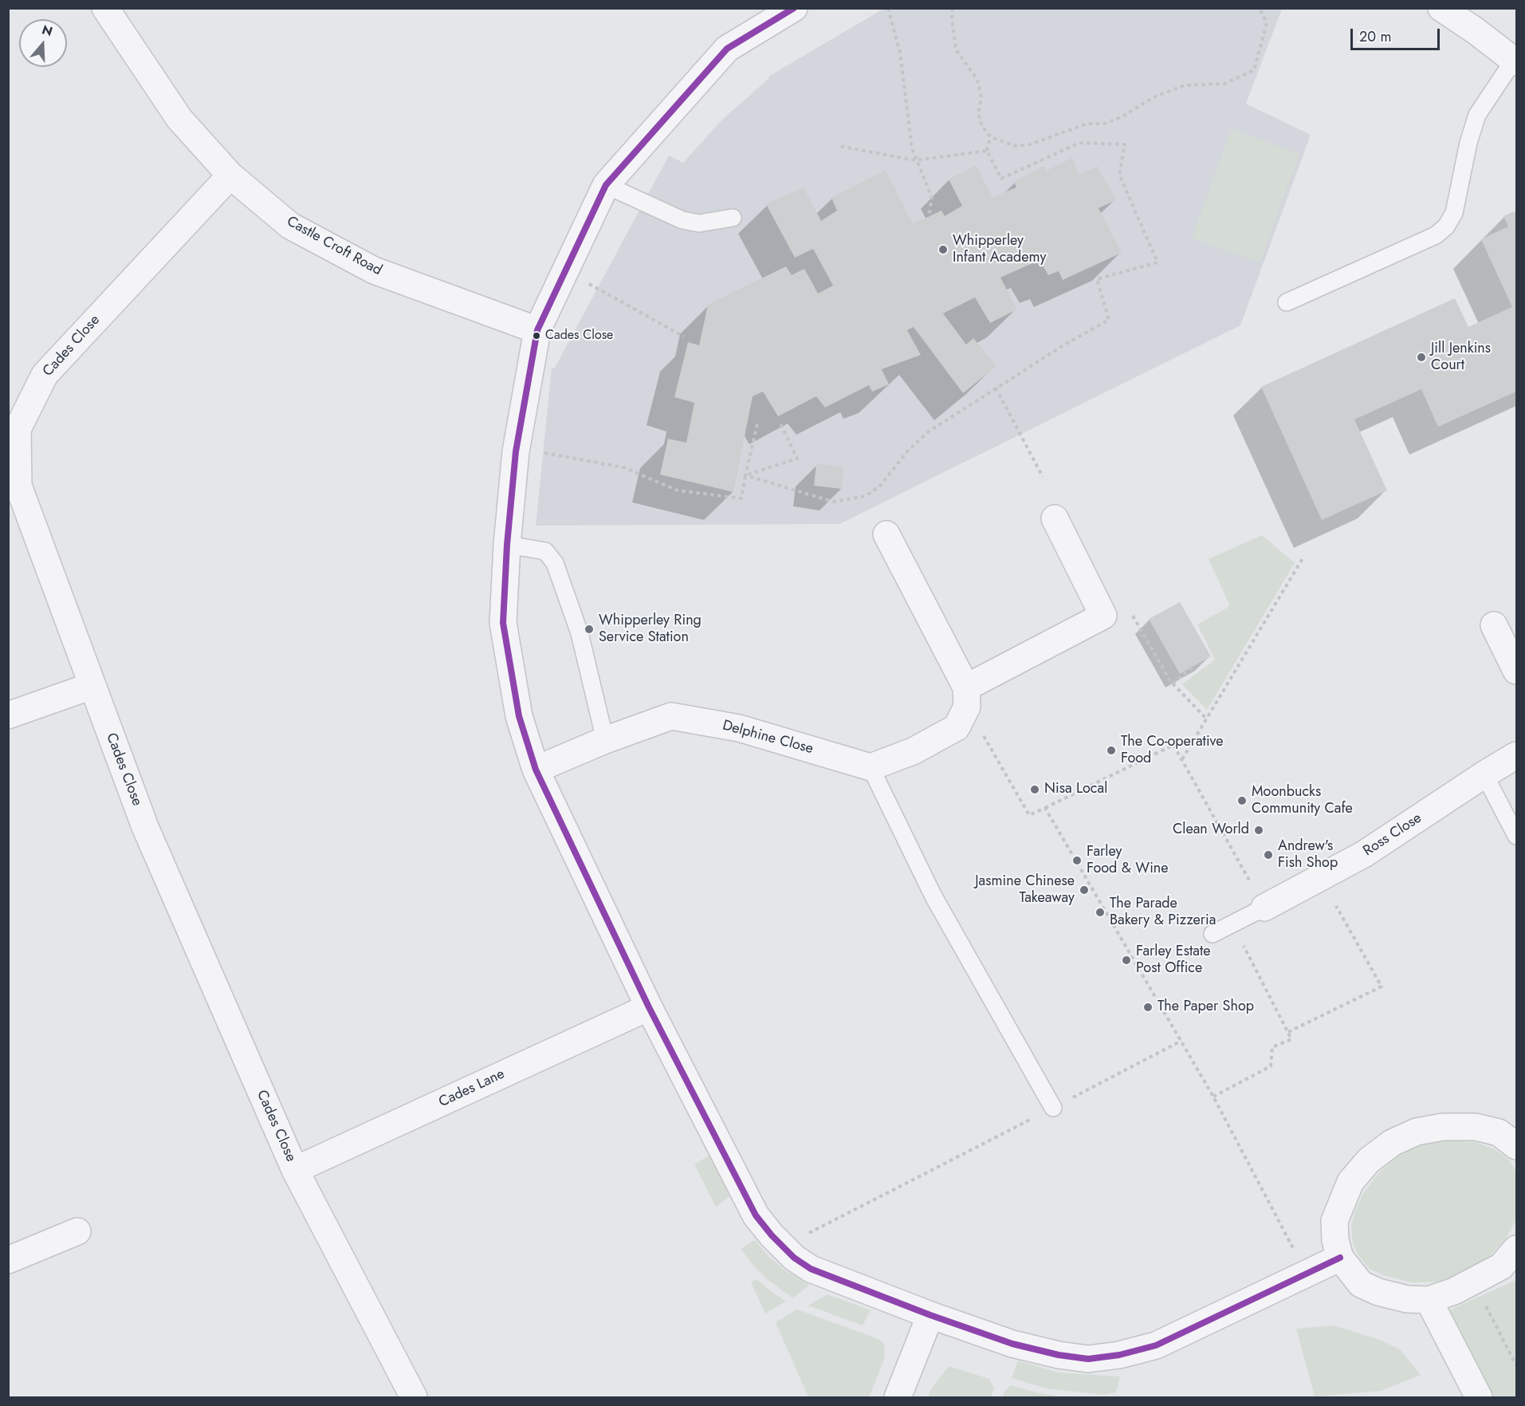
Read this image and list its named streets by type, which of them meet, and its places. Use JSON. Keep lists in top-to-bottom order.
{
  "streets": {
    "street": [
      "Castle Croft Road",
      "Cades Close",
      "Delphine Close",
      "Ross Close",
      "Cades Lane"
    ]
  },
  "crossings": [
    ["Castle Croft Road", "Cades Close"],
    ["Cades Close", "Cades Lane"]
  ],
  "places": [
    "Whipperley Infant Academy",
    "Cades Close",
    "Jill Jenkins Court",
    "Whipperley Ring Service Station",
    "The Co-operative Food",
    "Nisa Local",
    "Moonbucks Community Cafe",
    "Clean World",
    "Andrew's Fish Shop",
    "Farley Food & Wine",
    "Jasmine Chinese Takeaway",
    "The Parade Bakery & Pizzeria",
    "Farley Estate Post Office",
    "The Paper Shop"
  ],
  "scale_bar": "20 m",
  "north": "top"
}
